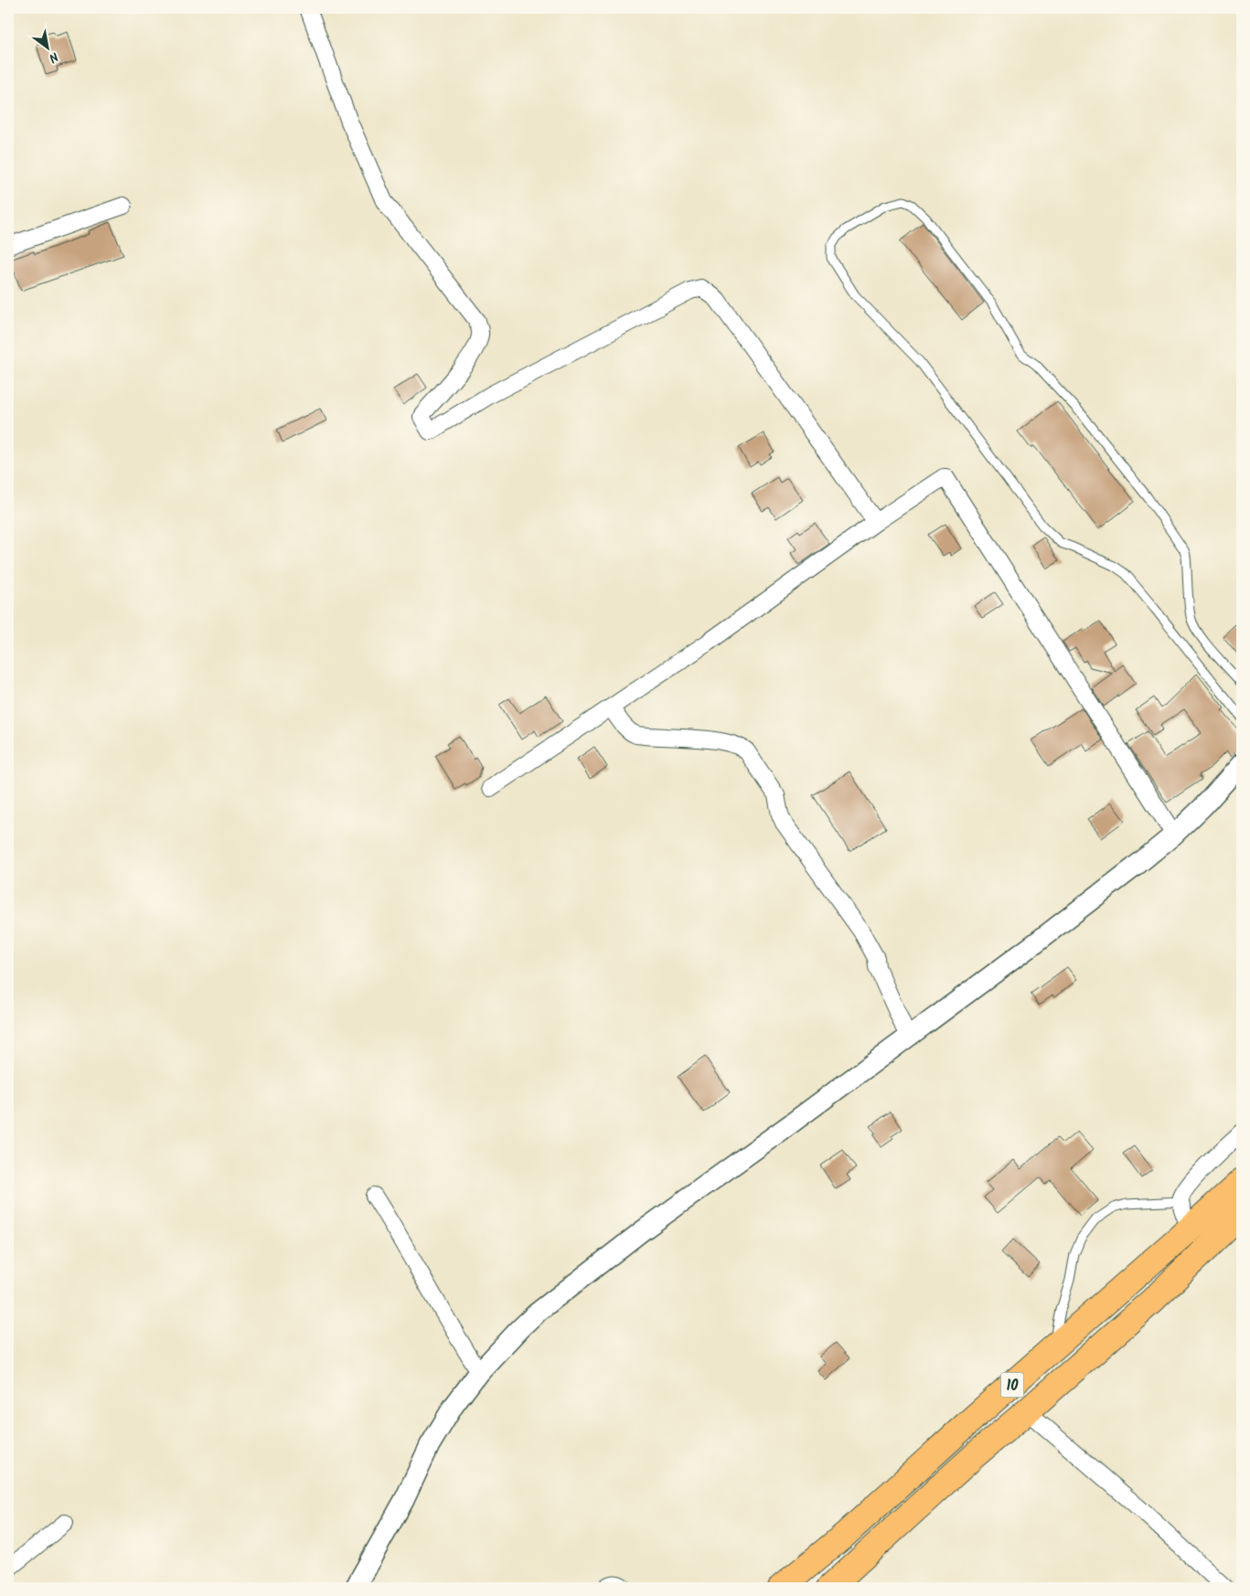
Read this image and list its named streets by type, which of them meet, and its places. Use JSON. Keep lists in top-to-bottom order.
{
  "streets": {
    "highway": ["10"]
  },
  "north": "bottom right"
}
